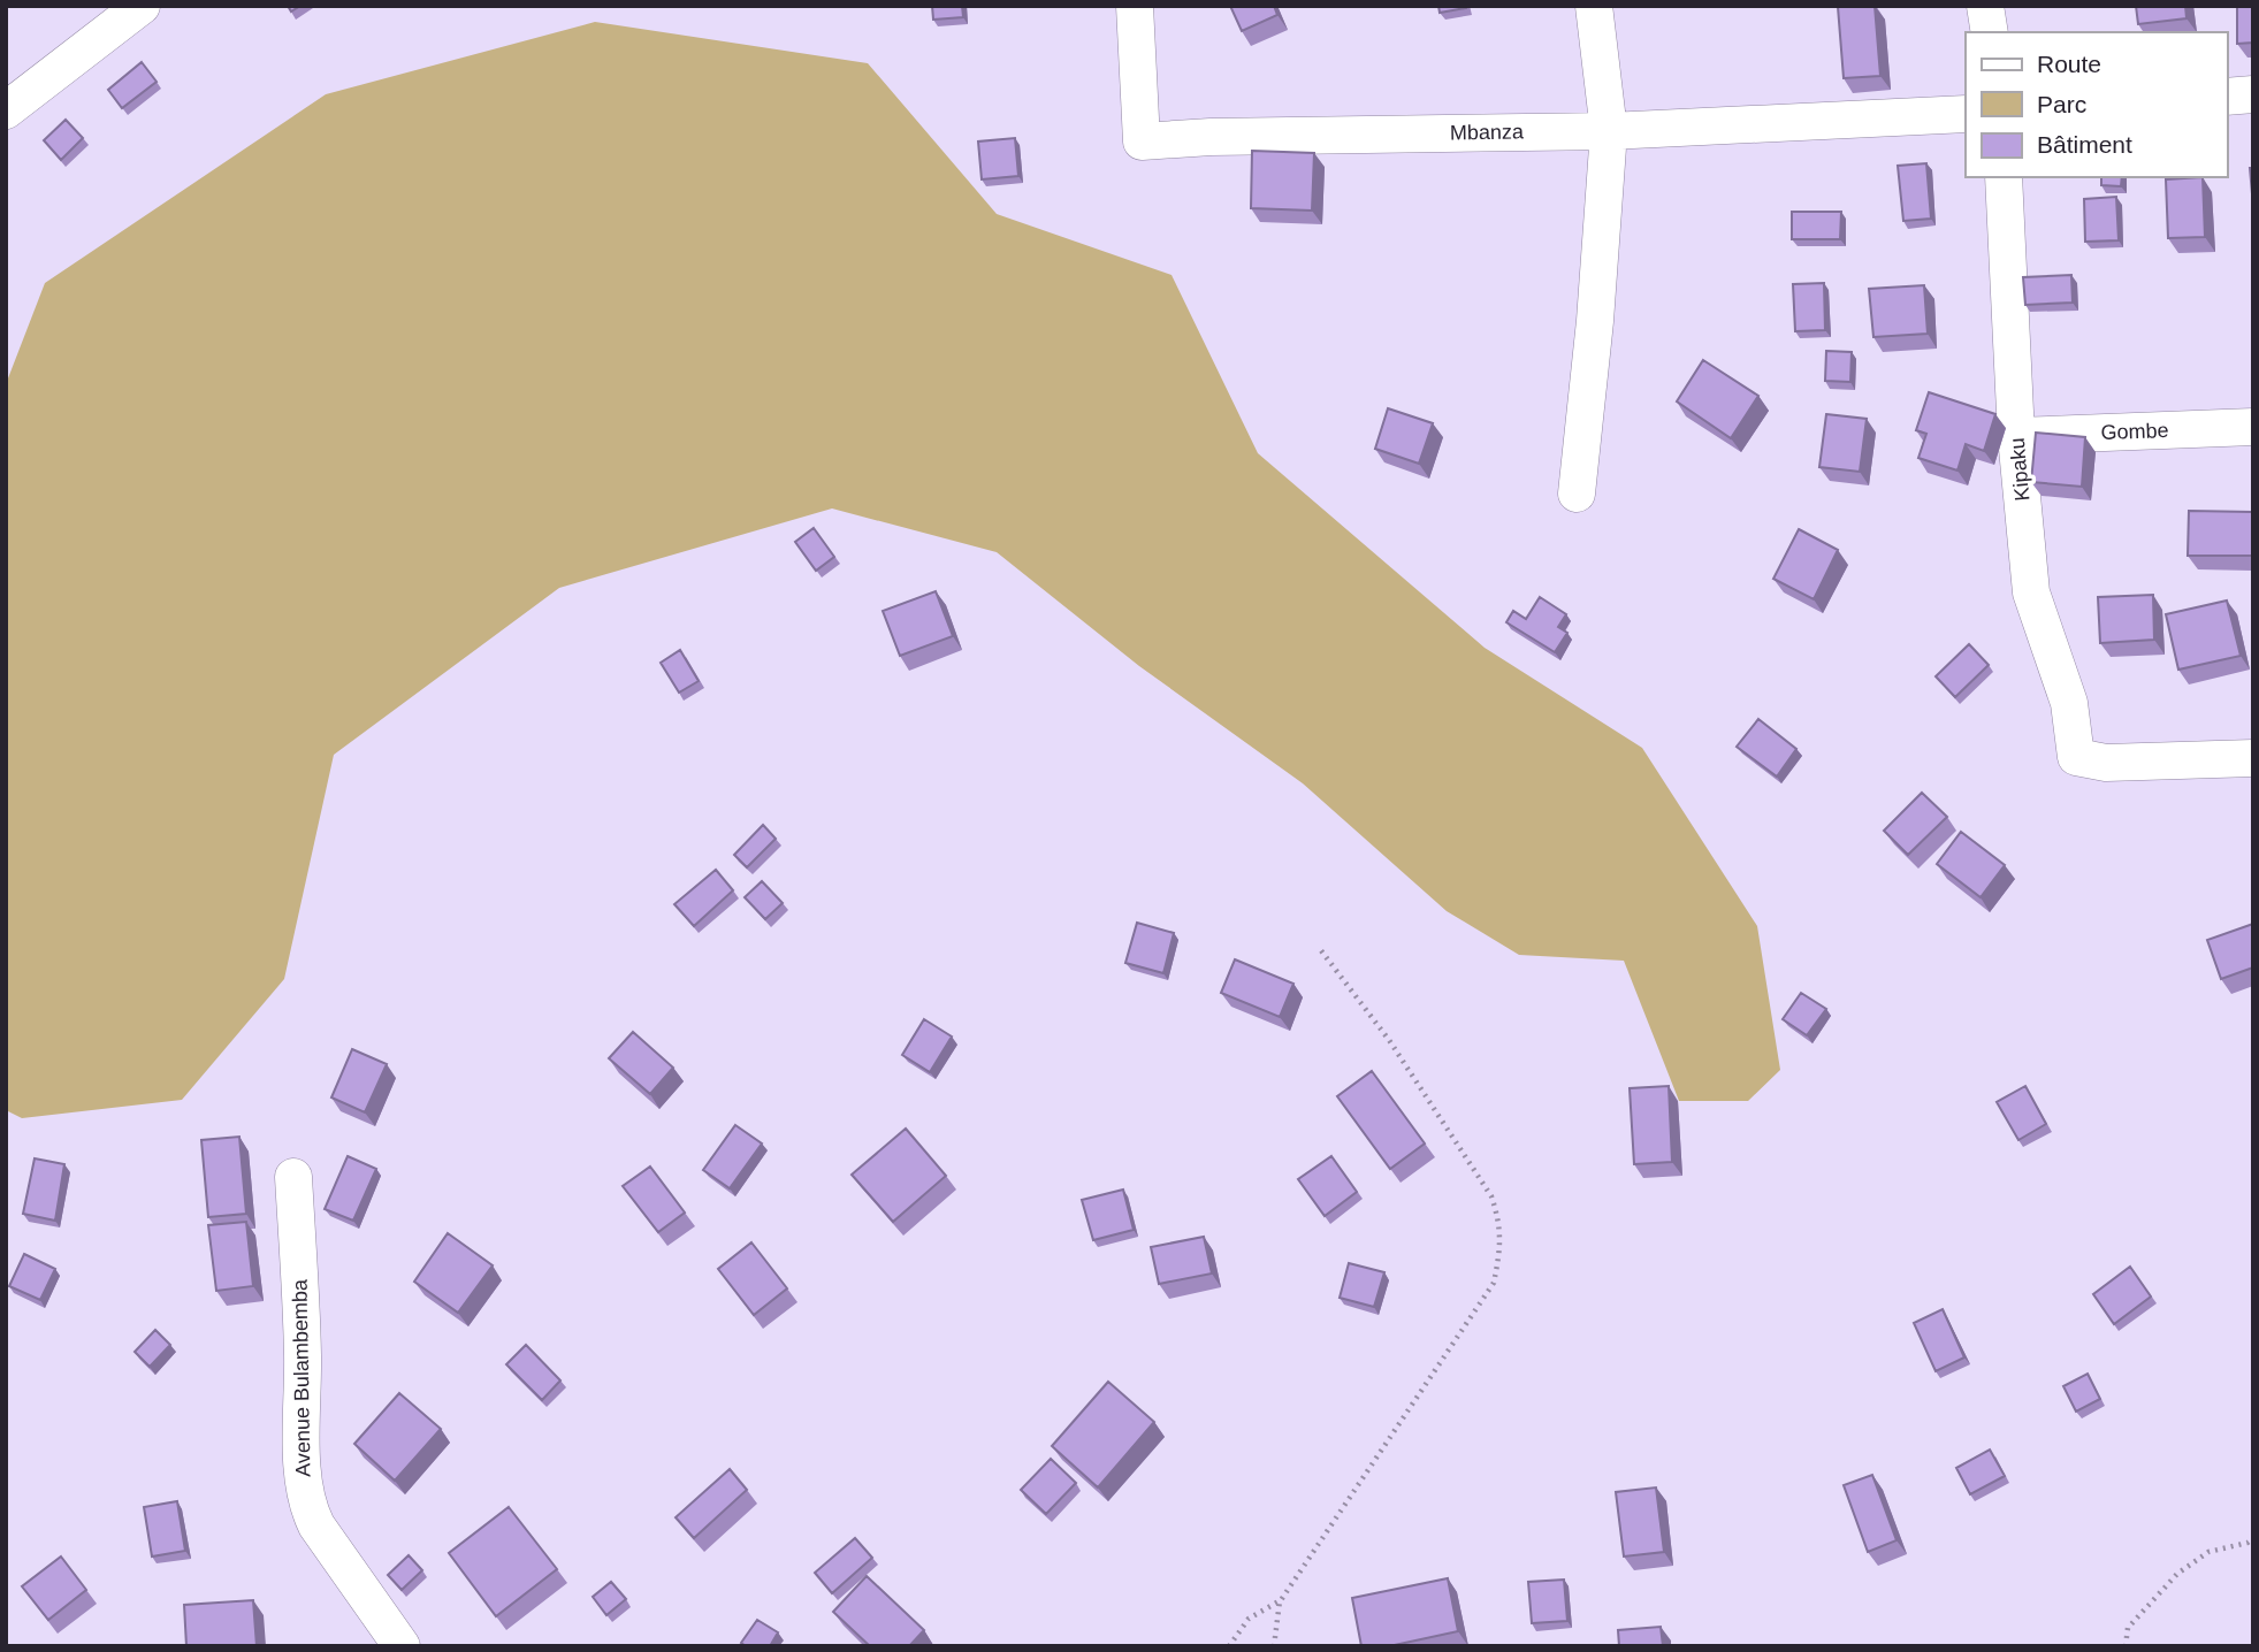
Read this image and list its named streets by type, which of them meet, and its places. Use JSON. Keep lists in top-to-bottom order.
{
  "streets": {
    "street": [
      "Mbanza",
      "Gombe",
      "Kipaku",
      "Avenue Bulambemba"
    ]
  },
  "crossings": [
    ["Gombe", "Kipaku"]
  ],
  "legend": ["Route", "Parc", "Bâtiment"]
}
